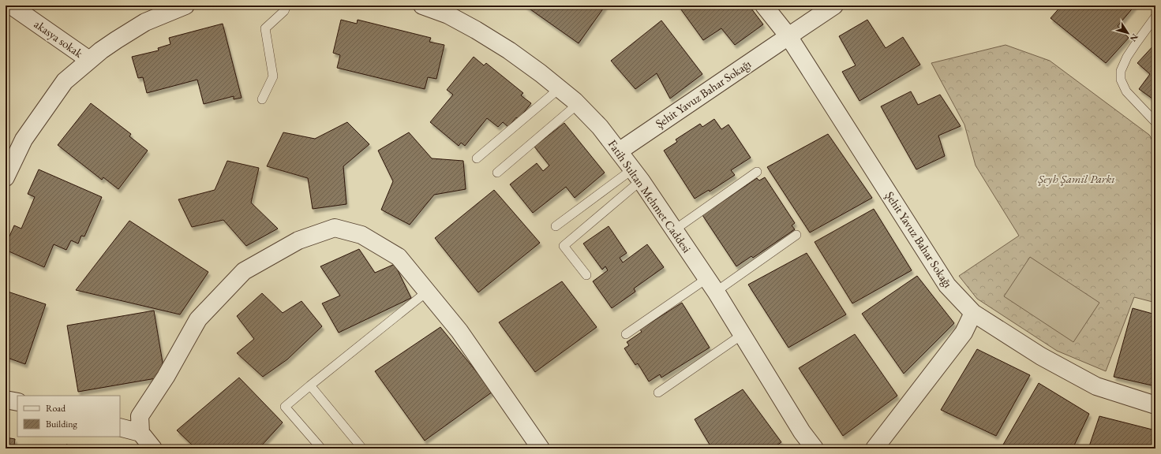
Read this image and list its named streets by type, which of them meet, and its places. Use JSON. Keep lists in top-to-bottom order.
{
  "streets": {
    "street": ["akasya sokak", "Şehit Yavuz Bahar Sokağı", "Fatih Sultan Mehmet Caddesi"]
  },
  "crossings": [
    ["Şehit Yavuz Bahar Sokağı", "Fatih Sultan Mehmet Caddesi"]
  ],
  "parks": ["Şeyh Şamil Parkı"],
  "legend": ["Road", "Building"],
  "north": "bottom right"
}
